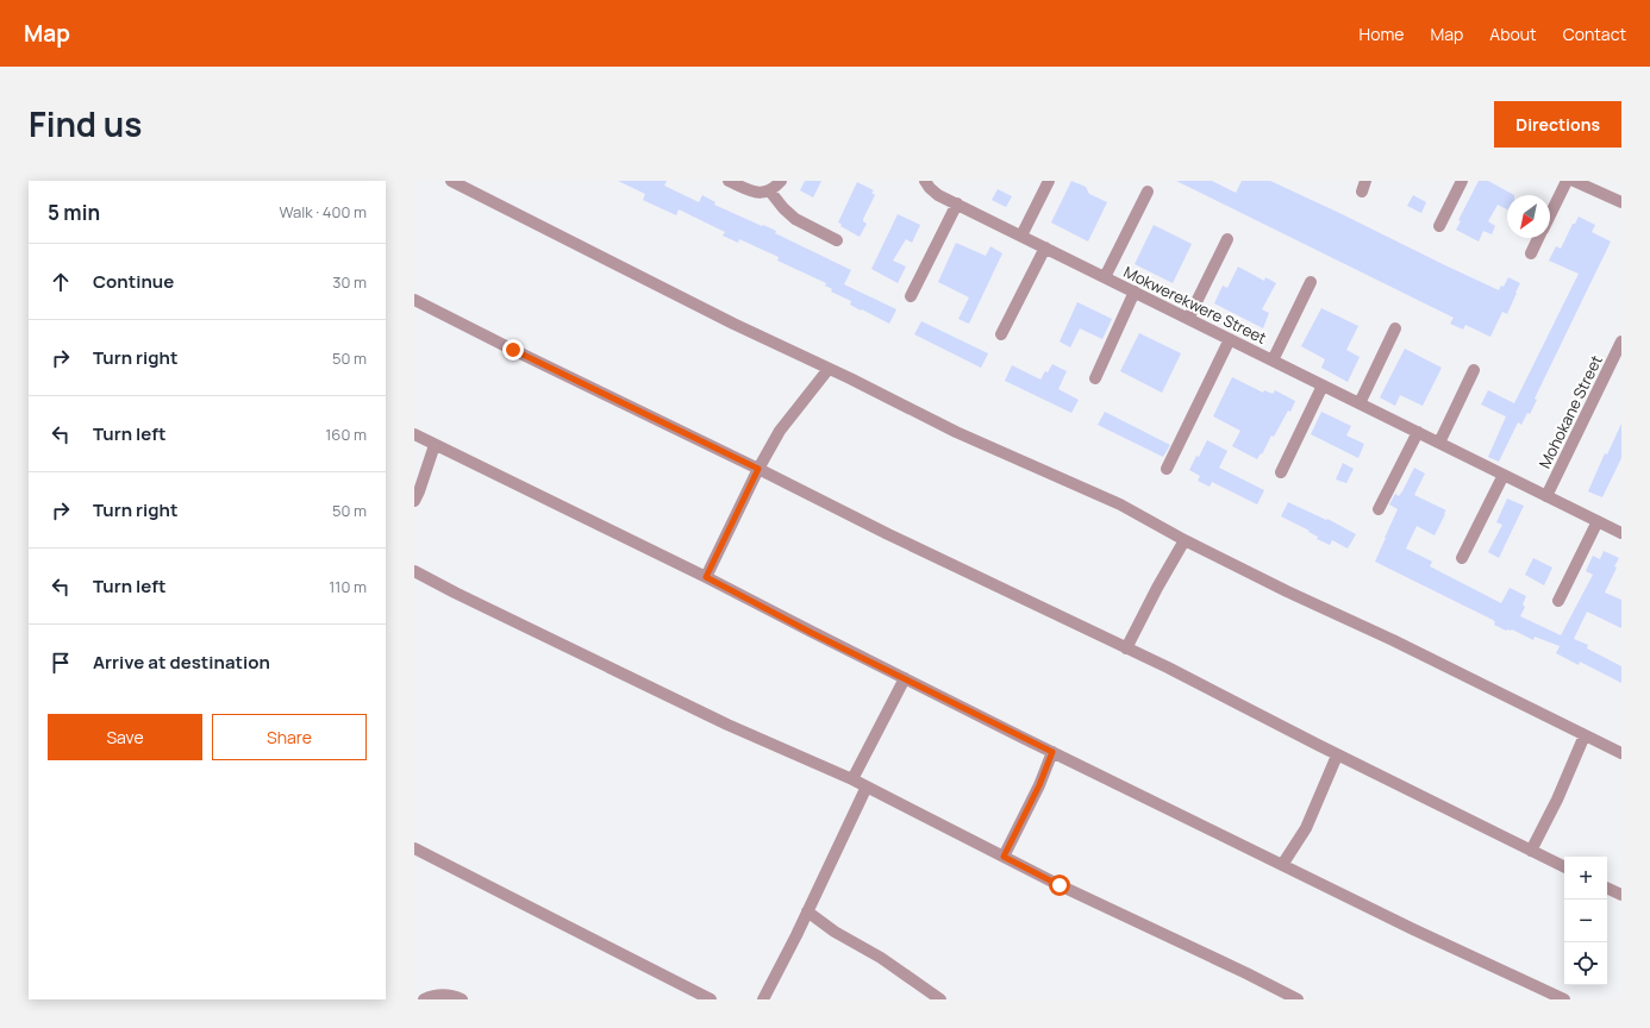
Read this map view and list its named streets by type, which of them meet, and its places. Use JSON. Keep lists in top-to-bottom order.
{
  "streets": {
    "street": ["Mokwerekwere Street", "Mohokane Street"]
  },
  "crossings": [
    ["Mokwerekwere Street", "Mohokane Street"]
  ],
  "north": "bottom left",
  "page": {
    "header": "Map",
    "nav": [
      "Home",
      "Map",
      "About",
      "Contact"
    ],
    "title": "Find us",
    "buttons": [
      "Directions",
      ["Save", "Share"]
    ],
    "heading": ["5 min", "Walk · 400 m"],
    "list": [
      ["Continue", "30 m"],
      ["Turn right", "50 m"],
      ["Turn left", "160 m"],
      ["Turn right", "50 m"],
      ["Turn left", "110 m"],
      "Arrive at destination"
    ],
    "map_buttons": ["+", "−"]
  }
}
